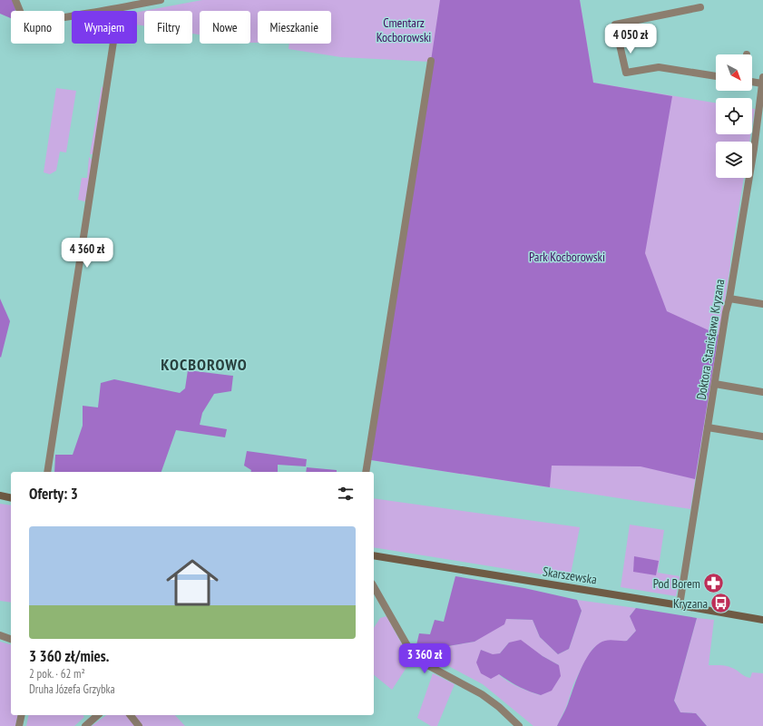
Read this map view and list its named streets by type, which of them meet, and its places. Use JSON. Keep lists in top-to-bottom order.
{
  "streets": {
    "main road": ["Skarszewska"],
    "street": ["Doktora Stanisława Kryzana"]
  },
  "crossings": [
    ["Doktora Stanisława Kryzana", "Skarszewska"]
  ],
  "districts": ["KOCBOROWO"],
  "parks": ["Cmentarz Kocborowski", "Park Kocborowski"],
  "places": {
    "pharmacy": ["Pod Borem"],
    "bus stop": ["Kryzana"]
  },
  "north": "bottom right",
  "page": {
    "chip": [
      "Kupno",
      "Wynajem",
      "Filtry",
      "Nowe",
      "Mieszkanie"
    ],
    "price": ["4 050 zł", "4 360 zł", "3 360 zł"],
    "heading": "Oferty: 3",
    "list": [
      {
        "name": "3 360 zł/mies.",
        "note": "2 pok. · 62 m² · Druha Józefa Grzybka"
      }
    ]
  }
}
